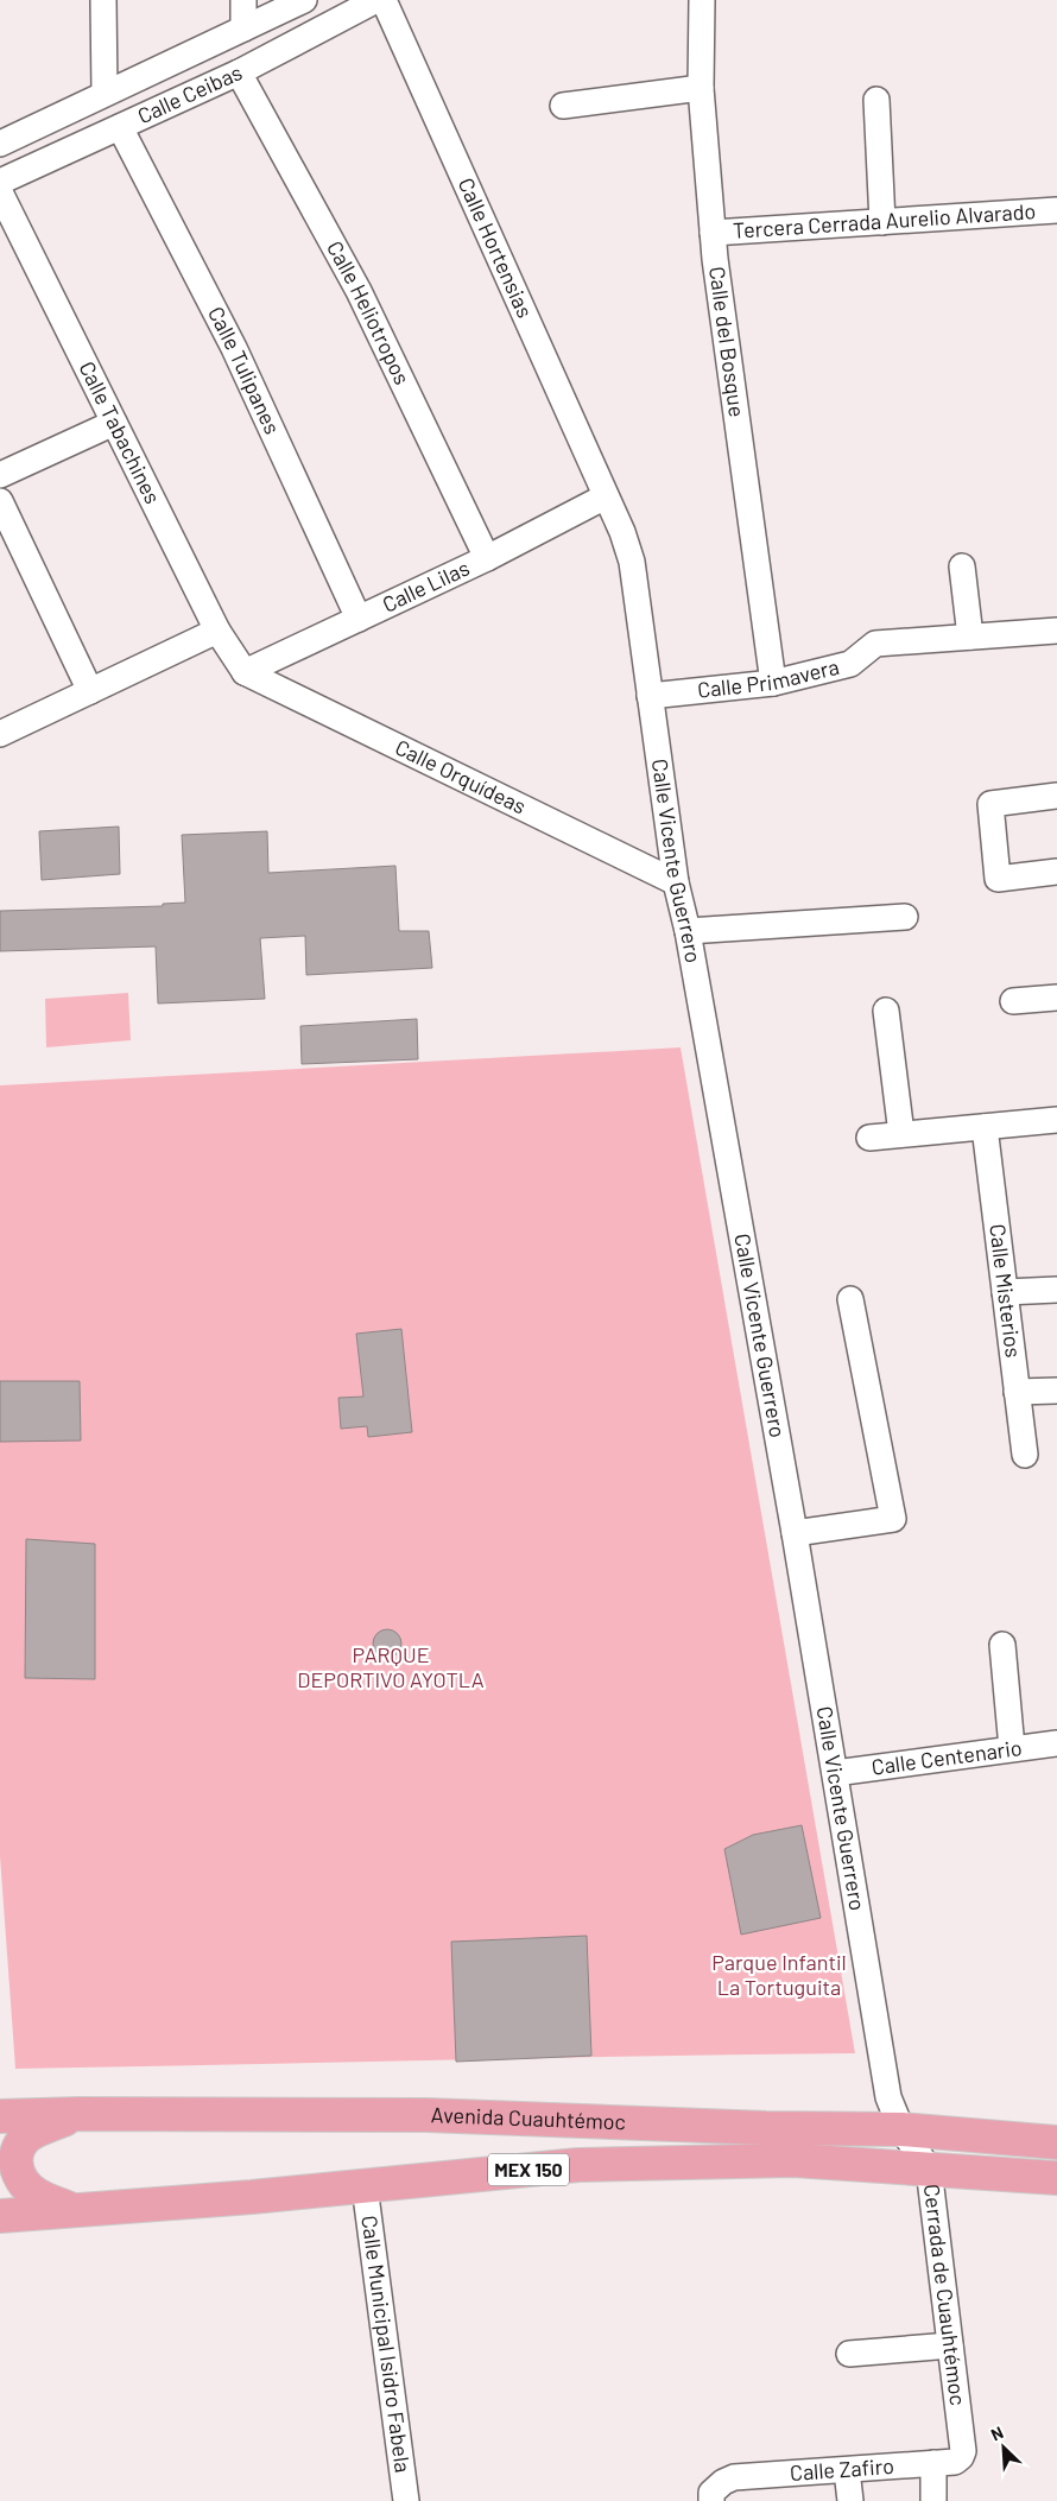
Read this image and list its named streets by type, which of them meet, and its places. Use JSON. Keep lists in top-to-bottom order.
{
  "streets": {
    "main road": ["Avenida Cuauhtémoc", "MEX 150"],
    "street": [
      "Calle Ceibas",
      "Tercera Cerrada Aurelio Alvarado",
      "Calle Hortensias",
      "Calle Heliotropos",
      "Calle del Bosque",
      "Calle Tulipanes",
      "Calle Tabachines",
      "Calle Lilas",
      "Calle Primavera",
      "Calle Orquídeas",
      "Calle Vicente Guerrero",
      "Calle Misterios",
      "Calle Centenario",
      "Cerrada de Cuauhtémoc",
      "Calle Municipal Isidro Fabela",
      "Calle Zafiro"
    ]
  },
  "crossings": [
    ["Calle Ceibas", "Calle Heliotropos"],
    ["Calle Ceibas", "Calle Tulipanes"],
    ["Tercera Cerrada Aurelio Alvarado", "Calle del Bosque"],
    ["Calle Hortensias", "Calle Lilas"],
    ["Calle Hortensias", "Calle Vicente Guerrero"],
    ["Calle Heliotropos", "Calle Lilas"],
    ["Calle del Bosque", "Calle Primavera"],
    ["Calle Tulipanes", "Calle Lilas"],
    ["Calle Tabachines", "Calle Lilas"],
    ["Calle Tabachines", "Calle Orquídeas"],
    ["Calle Lilas", "Calle Orquídeas"],
    ["Calle Lilas", "Calle Vicente Guerrero"],
    ["Calle Primavera", "Calle Vicente Guerrero"],
    ["Calle Orquídeas", "Calle Vicente Guerrero"],
    ["Calle Vicente Guerrero", "Calle Centenario"],
    ["Calle Vicente Guerrero", "Avenida Cuauhtémoc"],
    ["Calle Vicente Guerrero", "MEX 150"],
    ["Calle Vicente Guerrero", "Cerrada de Cuauhtémoc"],
    ["MEX 150", "Cerrada de Cuauhtémoc"],
    ["MEX 150", "Calle Municipal Isidro Fabela"],
    ["Cerrada de Cuauhtémoc", "Calle Zafiro"]
  ],
  "parks": ["PARQUE DEPORTIVO AYOTLA", "Parque Infantil La Tortuguita"],
  "north": "top left"
}
